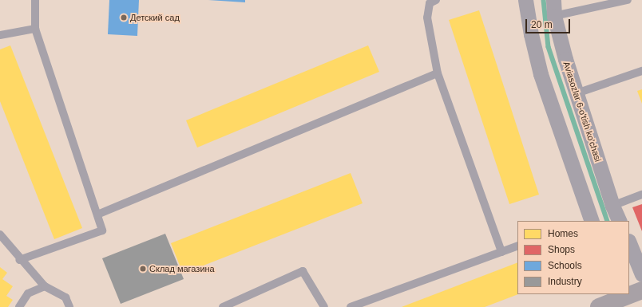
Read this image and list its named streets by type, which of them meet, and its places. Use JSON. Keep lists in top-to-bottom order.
{
  "streets": {
    "street": ["Aviasozlar 6-o'tish ko'chasi"]
  },
  "places": ["Детский сад", "Склад магазина"],
  "legend": [
    "Homes",
    "Shops",
    "Schools",
    "Industry"
  ],
  "scale_bar": "20 m"
}
